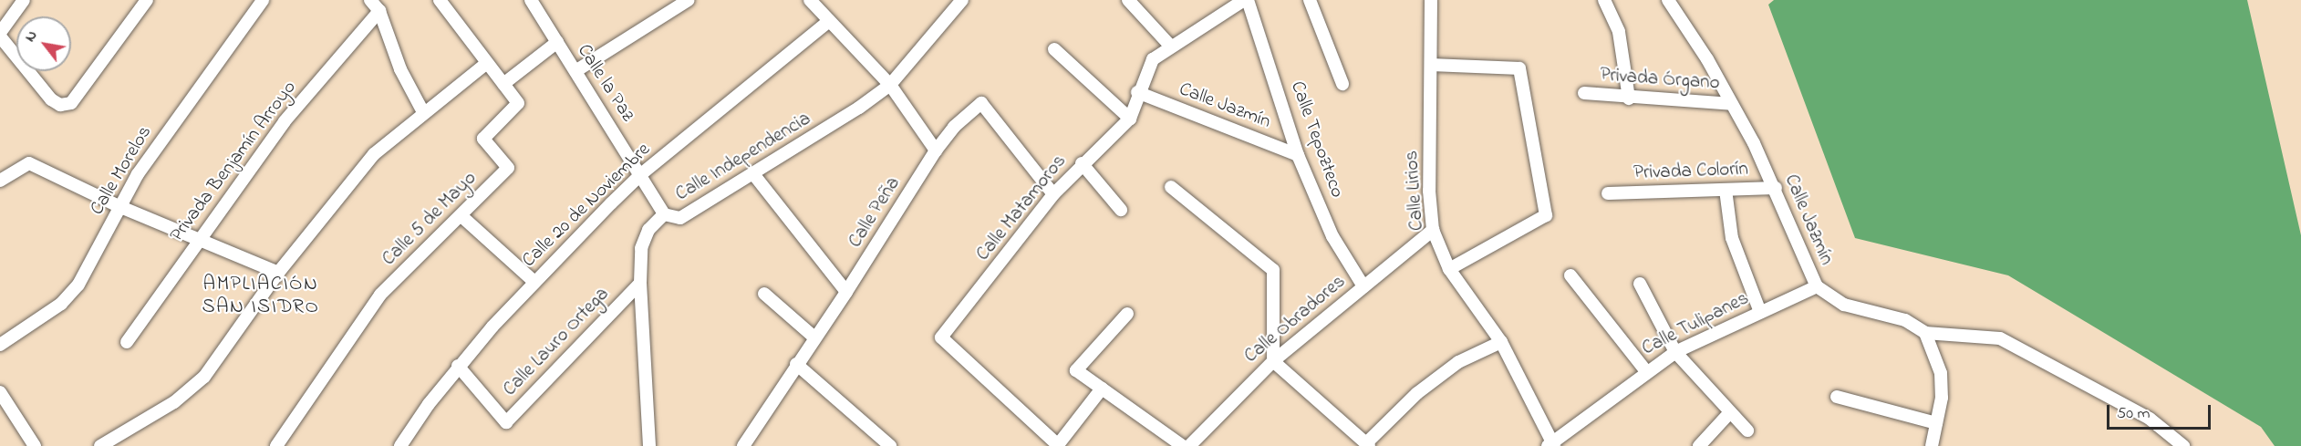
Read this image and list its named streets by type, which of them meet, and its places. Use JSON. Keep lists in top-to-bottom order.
{
  "streets": {
    "street": [
      "Privada Órgano",
      "Calle la Paz",
      "Calle Jazmín",
      "Calle Tepozteco",
      "Calle Independencia",
      "Privada Benjamín Arroyo",
      "Calle Morelos",
      "Privada Colorín",
      "Calle Lirios",
      "Calle 20 de Noviembre",
      "Calle Matamoros",
      "Calle Peña",
      "Calle 5 de Mayo",
      "Calle Obradores",
      "Calle Tulipanes",
      "Calle Lauro Ortega"
    ]
  },
  "crossings": [
    ["Privada Órgano", "Calle Jazmín"],
    ["Calle la Paz", "Calle Independencia"],
    ["Calle la Paz", "Calle 20 de Noviembre"],
    ["Calle Jazmín", "Calle Tepozteco"],
    ["Calle Jazmín", "Privada Colorín"],
    ["Calle Jazmín", "Calle Tulipanes"],
    ["Calle Tepozteco", "Calle Obradores"],
    ["Calle Independencia", "Calle Lauro Ortega"],
    ["Calle Lirios", "Calle Obradores"],
    ["Calle Lirios", "Calle Tulipanes"],
    ["Calle 20 de Noviembre", "Calle Lauro Ortega"],
    ["Calle Matamoros", "Calle Peña"]
  ],
  "districts": ["AMPLIACIÓN SAN ISIDRO"],
  "scale_bar": "50 m",
  "north": "top left"
}
